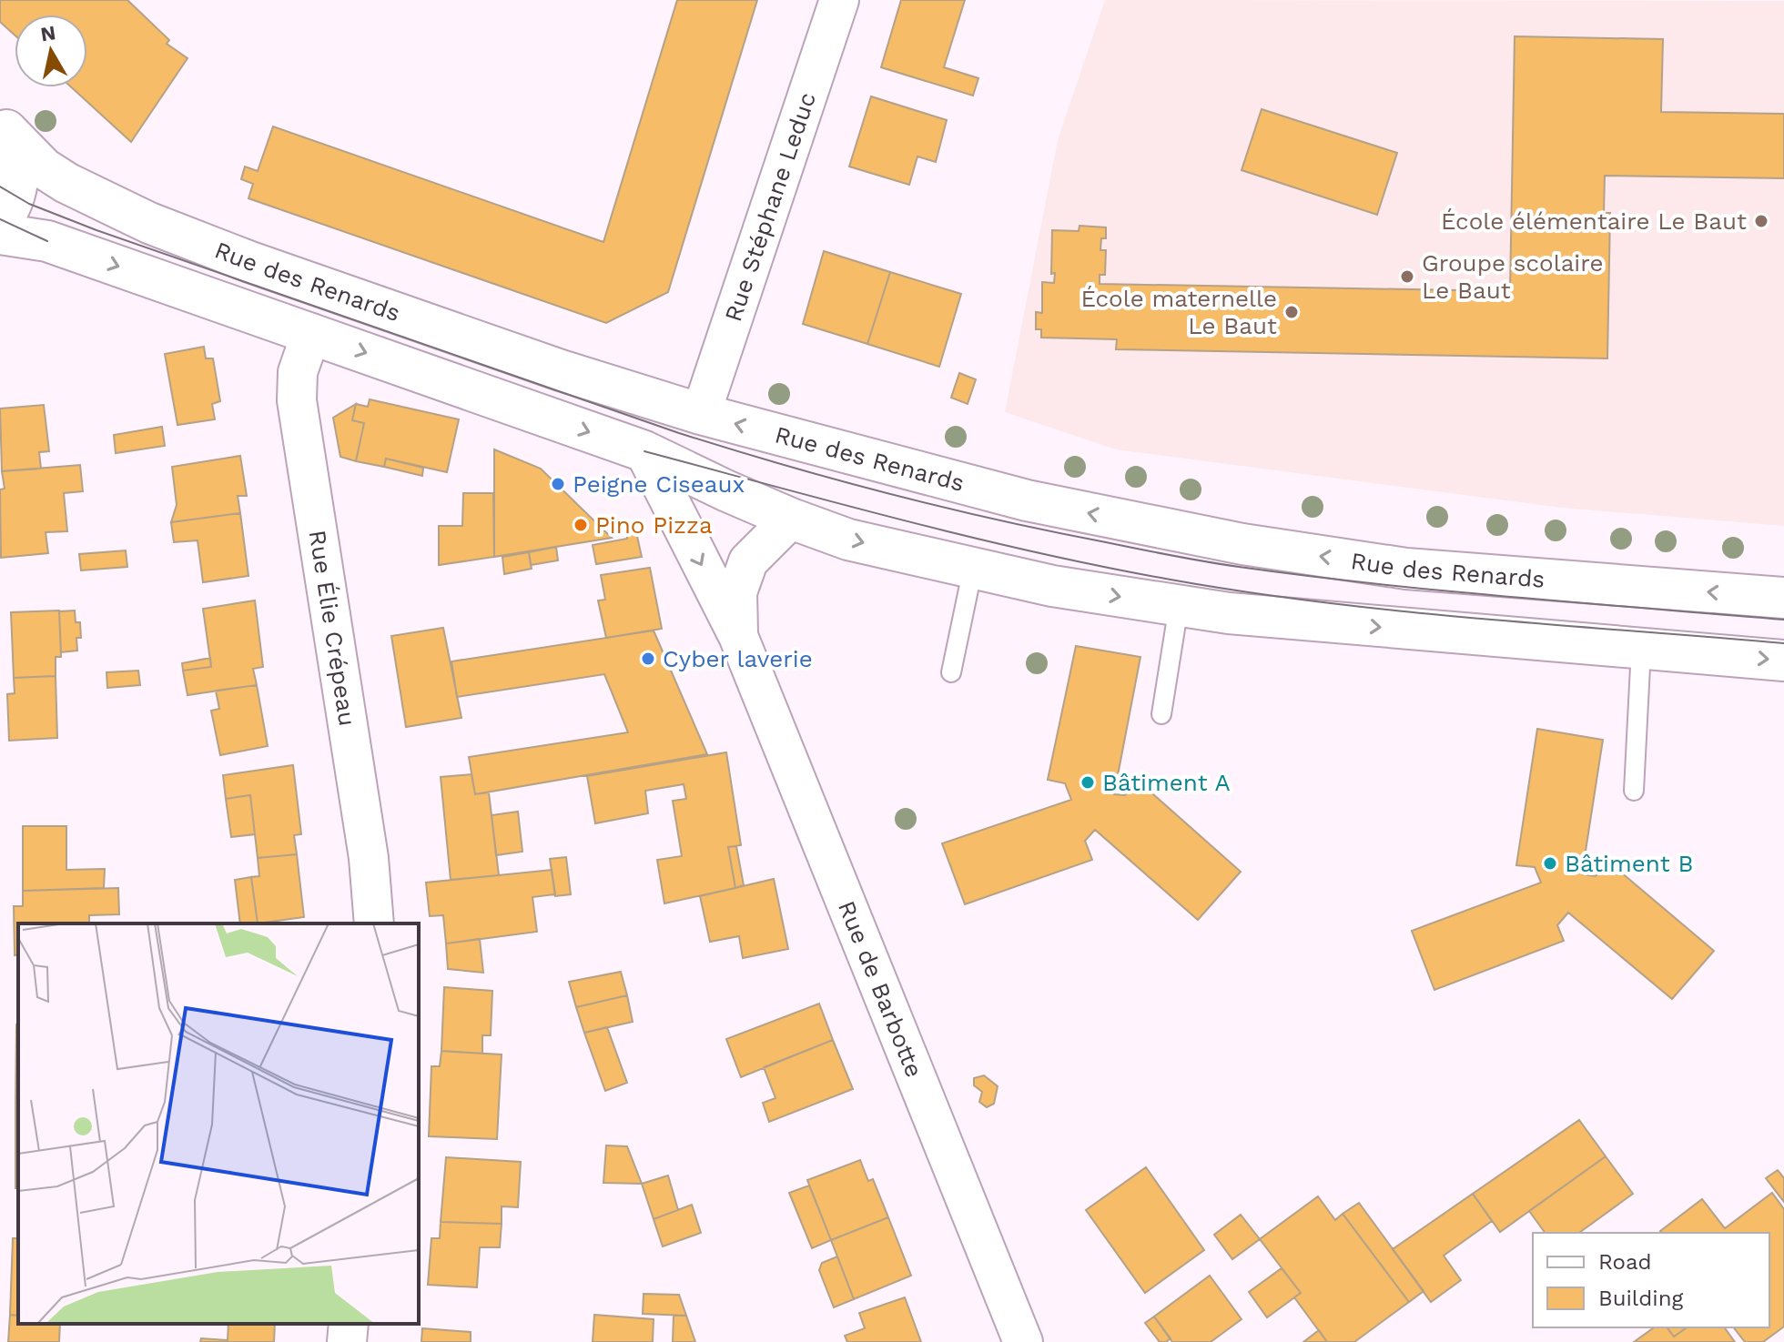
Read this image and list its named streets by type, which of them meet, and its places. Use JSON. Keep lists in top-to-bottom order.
{
  "streets": {
    "street": [
      "Rue Stéphane Leduc",
      "Rue des Renards",
      "Rue Élie Crépeau",
      "Rue de Barbotte"
    ]
  },
  "crossings": [
    ["Rue Stéphane Leduc", "Rue des Renards"]
  ],
  "places": [
    "École élémentaire Le Baut",
    "Groupe scolaire Le Baut",
    "École maternelle Le Baut",
    "Peigne Ciseaux",
    "Pino Pizza",
    "Cyber laverie",
    "Bâtiment A",
    "Bâtiment B"
  ],
  "legend": ["Road", "Building"],
  "north": "top"
}
